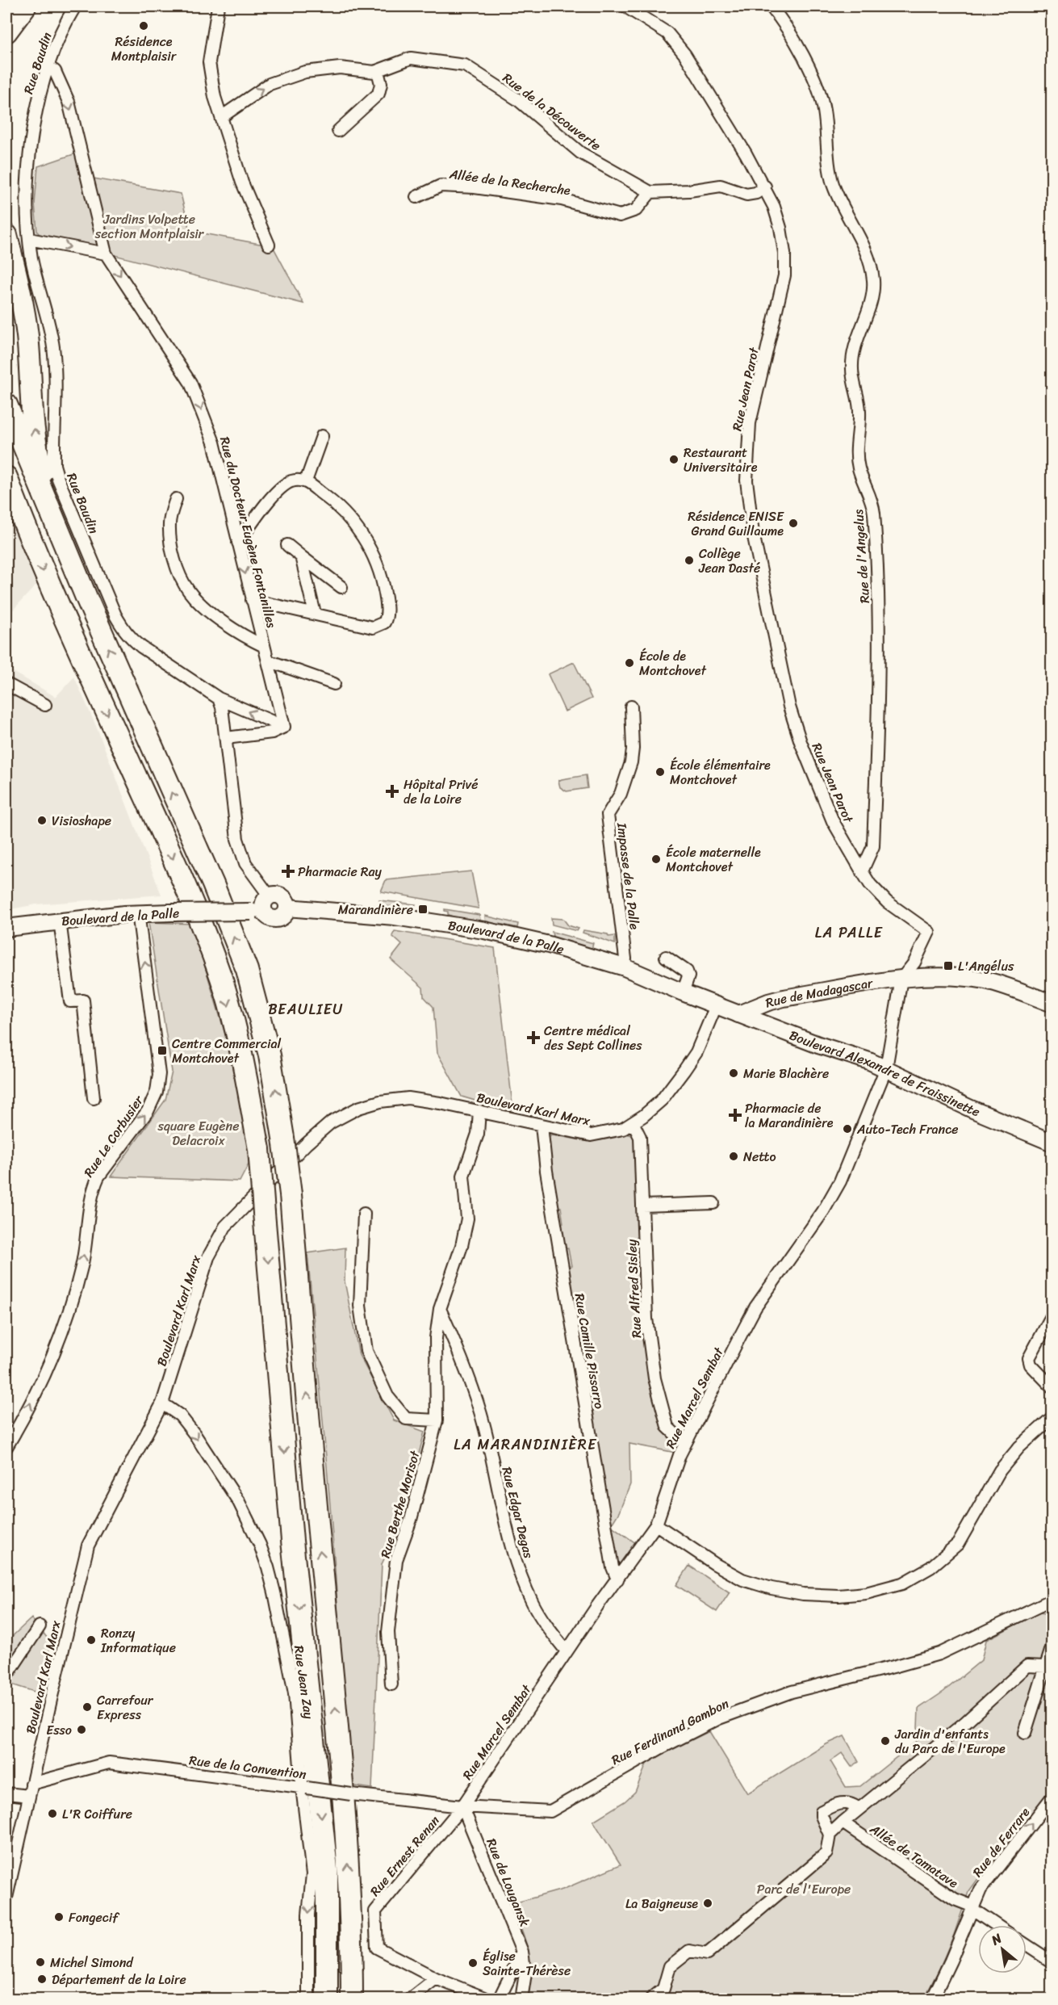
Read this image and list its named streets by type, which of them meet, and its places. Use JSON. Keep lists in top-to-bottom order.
{
  "streets": {
    "street": [
      "Rue Baudin",
      "Rue de la Découverte",
      "Allée de la Recherche",
      "Rue Jean Parot",
      "Rue du Docteur Eugène Fontanilles",
      "Rue de l'Angelus",
      "Impasse de la Palle",
      "Boulevard de la Palle",
      "Rue de Madagascar",
      "Boulevard Alexandre de Fraissinette",
      "Boulevard Karl Marx",
      "Rue Le Corbusier",
      "Rue Alfred Sisley",
      "Rue Camille Pissarro",
      "Rue Marcel Sembat",
      "Rue Berthe Morisot",
      "Rue Edgar Degas",
      "Rue Jean Zay",
      "Rue Ferdinand Gambon",
      "Rue de la Convention",
      "Rue de Ferrare",
      "Rue Ernest Renan",
      "Allée de Tamatave",
      "Rue de Lougansk"
    ]
  },
  "crossings": [
    ["Rue Baudin", "Rue du Docteur Eugène Fontanilles"],
    ["Rue de la Découverte", "Allée de la Recherche"],
    ["Rue Jean Parot", "Rue de l'Angelus"],
    ["Rue Jean Parot", "Rue de Madagascar"],
    ["Rue Jean Parot", "Rue Marcel Sembat"],
    ["Impasse de la Palle", "Boulevard de la Palle"],
    ["Boulevard de la Palle", "Boulevard Alexandre de Fraissinette"],
    ["Boulevard de la Palle", "Boulevard Karl Marx"],
    ["Boulevard de la Palle", "Rue Le Corbusier"],
    ["Rue de Madagascar", "Boulevard Alexandre de Fraissinette"],
    ["Rue de Madagascar", "Rue Marcel Sembat"],
    ["Boulevard Alexandre de Fraissinette", "Boulevard Karl Marx"],
    ["Boulevard Alexandre de Fraissinette", "Rue Marcel Sembat"],
    ["Boulevard Karl Marx", "Rue Alfred Sisley"],
    ["Boulevard Karl Marx", "Rue Camille Pissarro"],
    ["Boulevard Karl Marx", "Rue Jean Zay"],
    ["Boulevard Karl Marx", "Rue de la Convention"],
    ["Rue Alfred Sisley", "Rue Marcel Sembat"],
    ["Rue Camille Pissarro", "Rue Marcel Sembat"],
    ["Rue Marcel Sembat", "Rue Edgar Degas"],
    ["Rue Marcel Sembat", "Rue Ferdinand Gambon"],
    ["Rue Marcel Sembat", "Rue de la Convention"],
    ["Rue Marcel Sembat", "Rue Ernest Renan"],
    ["Rue Marcel Sembat", "Rue de Lougansk"],
    ["Rue Berthe Morisot", "Rue Edgar Degas"],
    ["Rue Jean Zay", "Rue de la Convention"],
    ["Rue Ferdinand Gambon", "Rue de la Convention"],
    ["Rue Ferdinand Gambon", "Rue Ernest Renan"],
    ["Rue Ferdinand Gambon", "Rue de Lougansk"],
    ["Rue de la Convention", "Rue Ernest Renan"],
    ["Rue de la Convention", "Rue de Lougansk"],
    ["Rue de Ferrare", "Allée de Tamatave"],
    ["Rue Ernest Renan", "Rue de Lougansk"]
  ],
  "one_way": [
    "Rue du Docteur Eugène Fontanilles",
    "Rue Le Corbusier",
    "Rue Jean Zay",
    "Rue de Ferrare"
  ],
  "districts": ["LA PALLE", "BEAULIEU", "LA MARANDINIÈRE"],
  "parks": ["Jardins Volpette section Montplaisir", "square Eugène Delacroix", "Parc de l'Europe"],
  "places": {
    "other": [
      "Résidence Montplaisir",
      "Restaurant Universitaire",
      "Résidence ENISE Grand Guillaume",
      "Collège Jean Dasté",
      "École de Montchovet",
      "École élémentaire Montchovet",
      "Visioshape",
      "École maternelle Montchovet",
      "Marie Blachère",
      "Auto-Tech France",
      "Netto",
      "Ronzy Informatique",
      "Carrefour Express",
      "Esso",
      "Jardin d'enfants du Parc de l'Europe",
      "L'R Coiffure",
      "La Baigneuse",
      "Fongecif",
      "Michel Simond",
      "Église Sainte-Thérèse",
      "Département de la Loire"
    ],
    "health": [
      "Hôpital Privé de la Loire",
      "Pharmacie Ray",
      "Centre médical des Sept Collines",
      "Pharmacie de la Marandinière"
    ],
    "transit": ["Marandinière", "L'Angélus", "Centre Commercial Montchovet"]
  },
  "north": "top left"
}
